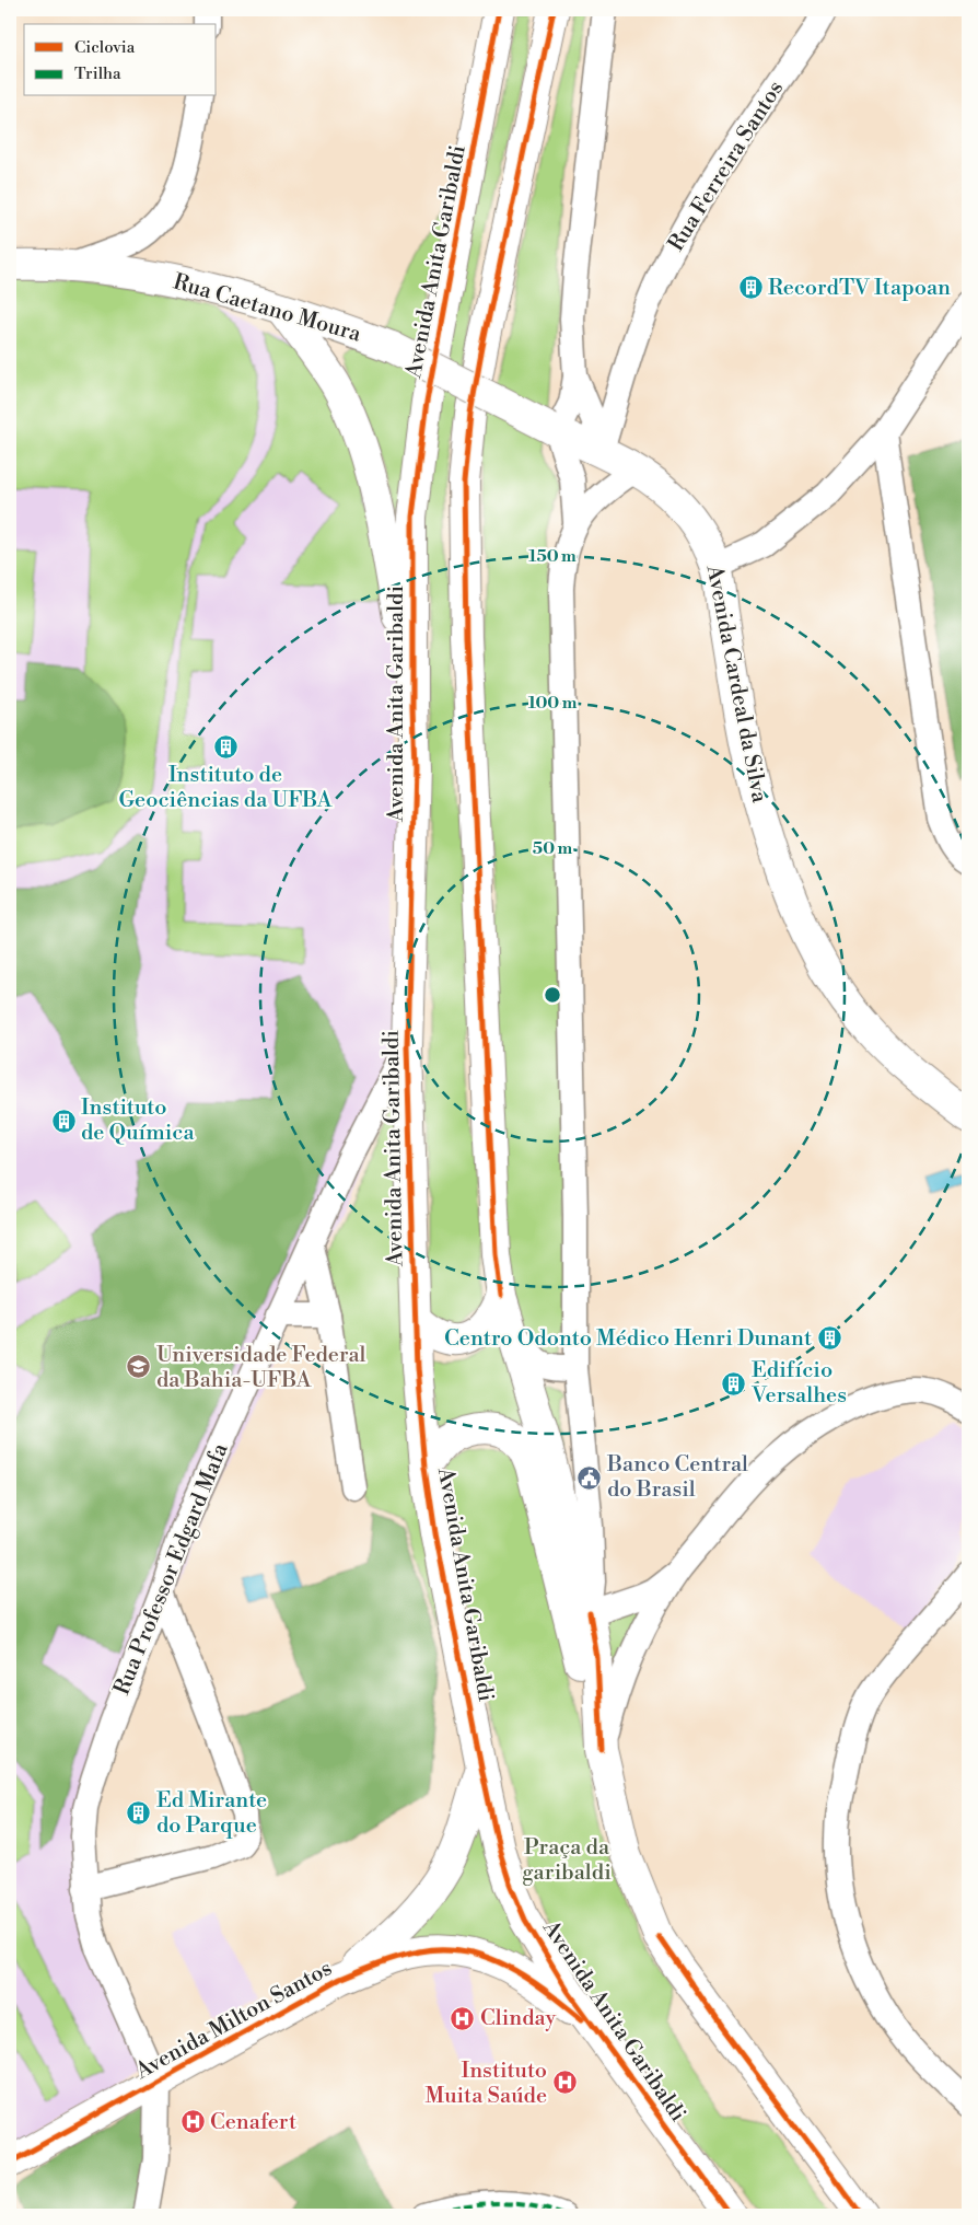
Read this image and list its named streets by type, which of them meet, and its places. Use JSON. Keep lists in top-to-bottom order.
{
  "streets": {
    "main road": [
      "Avenida Anita Garibaldi",
      "Rua Caetano Moura",
      "Avenida Cardeal da Silva",
      "Avenida Milton Santos"
    ],
    "street": ["Rua Ferreira Santos", "Rua Professor Edgard Mafa"]
  },
  "crossings": [
    ["Rua Ferreira Santos", "Avenida Cardeal da Silva"],
    ["Avenida Anita Garibaldi", "Rua Professor Edgard Mafa"],
    ["Avenida Anita Garibaldi", "Avenida Milton Santos"],
    ["Rua Caetano Moura", "Avenida Cardeal da Silva"],
    ["Rua Professor Edgard Mafa", "Avenida Milton Santos"]
  ],
  "parks": ["Praça da garibaldi"],
  "places": {
    "building": [
      "RecordTV Itapoan",
      "Instituto de Geociências da UFBA",
      "Instituto de Química",
      "Centro Odonto Médico Henri Dunant",
      "Edifício Versalhes",
      "Ed Mirante do Parque"
    ],
    "school or university": ["Universidade Federal da Bahia-UFBA"],
    "public building": ["Banco Central do Brasil"],
    "hospital": ["Clinday", "Instituto Muita Saúde", "Cenafert"]
  },
  "legend": ["Ciclovia", "Trilha"],
  "rings": ["150 m", "100 m", "50 m"]
}
